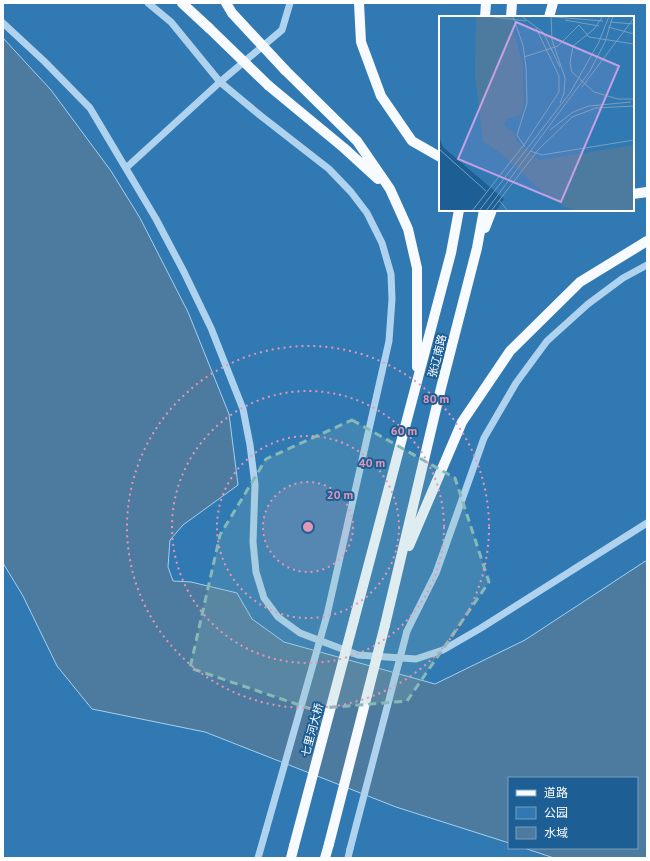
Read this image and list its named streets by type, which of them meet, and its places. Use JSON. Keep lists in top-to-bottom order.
{
  "streets": {
    "main road": ["张辽南路", "七里河大桥"]
  },
  "crossings": [
    ["张辽南路", "七里河大桥"]
  ],
  "legend": ["道路", "公园", "水域"],
  "rings": [
    "80 m",
    "60 m",
    "40 m",
    "20 m"
  ]
}
